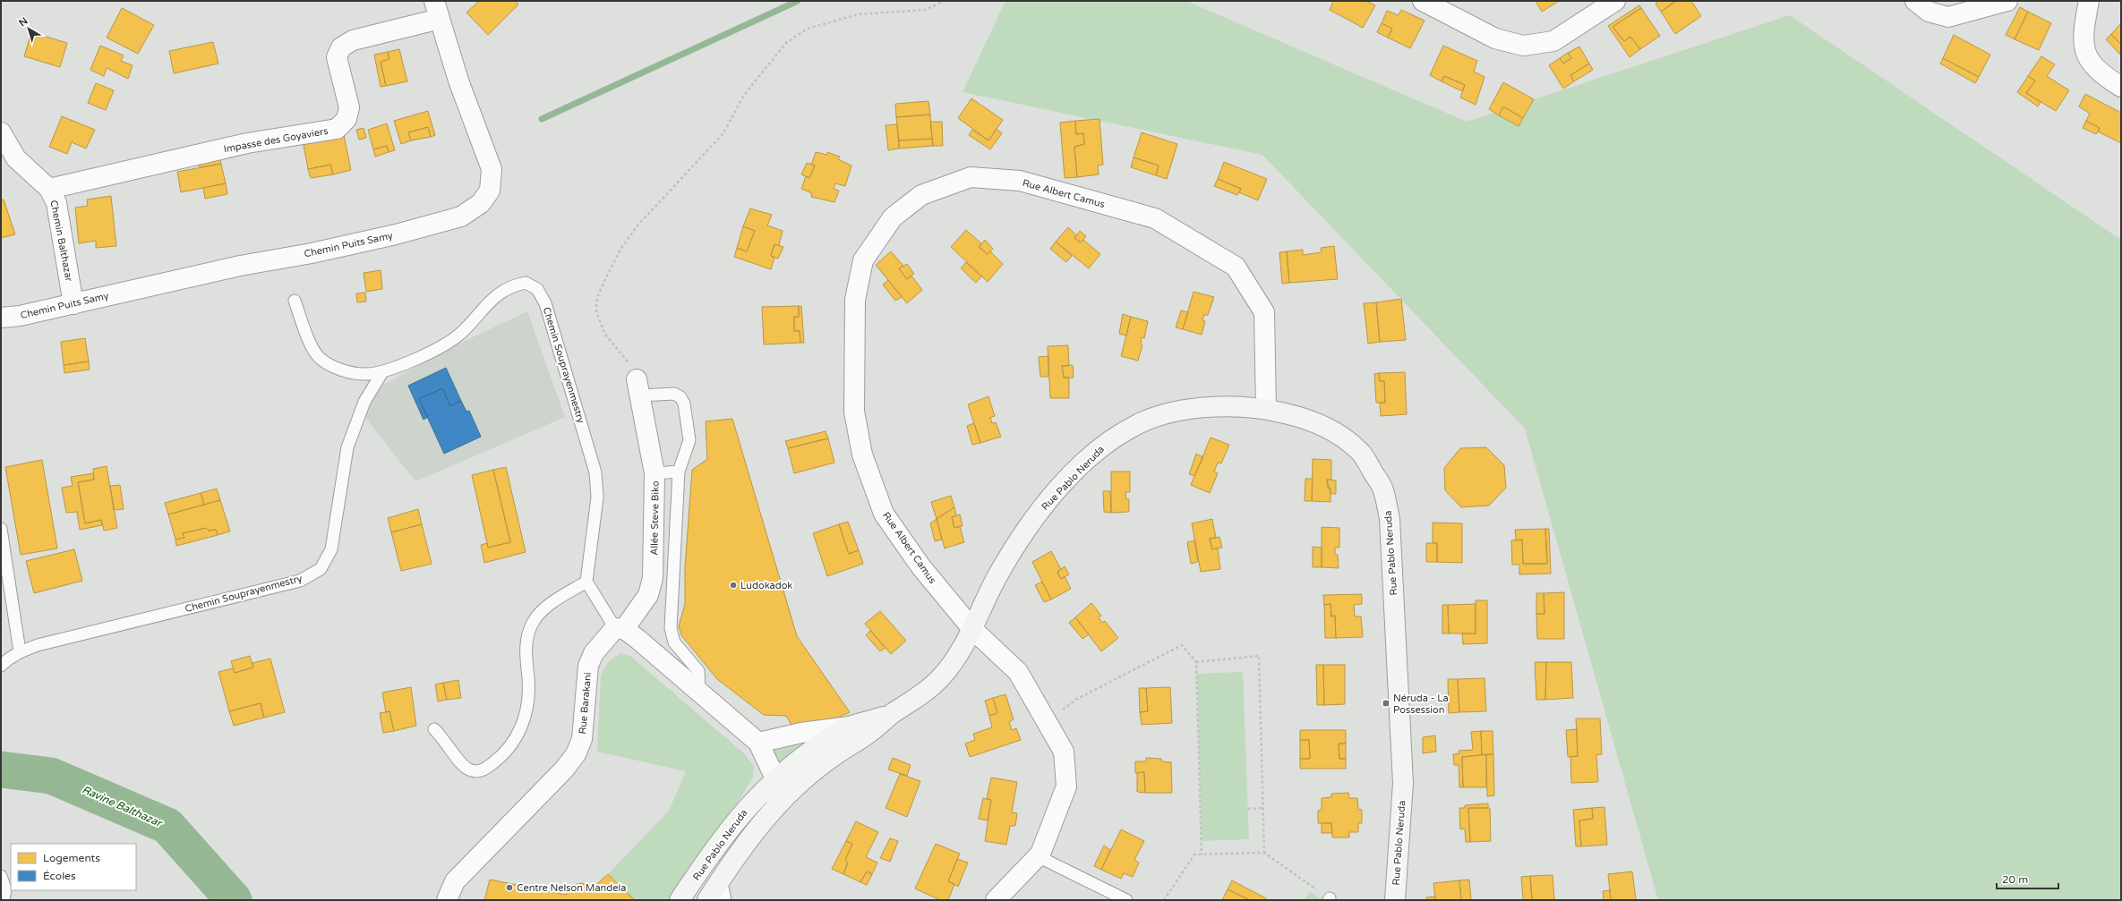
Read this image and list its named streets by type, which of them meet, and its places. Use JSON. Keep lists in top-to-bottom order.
{
  "streets": {
    "main road": ["Rue Pablo Neruda"],
    "street": [
      "Impasse des Goyaviers",
      "Rue Albert Camus",
      "Chemin Balthazar",
      "Chemin Puits Samy",
      "Allée Steve Biko",
      "Rue Barakani"
    ],
    "lane": ["Chemin Souprayenmestry"]
  },
  "crossings": [
    ["Impasse des Goyaviers", "Chemin Balthazar"],
    ["Impasse des Goyaviers", "Chemin Puits Samy"],
    ["Rue Albert Camus", "Rue Pablo Neruda"],
    ["Chemin Balthazar", "Chemin Puits Samy"],
    ["Allée Steve Biko", "Rue Barakani"]
  ],
  "water": ["Ravine Balthazar"],
  "places": {
    "other": ["Ludokadok", "Centre Nelson Mandela"],
    "transit": ["Néruda - La Possession"]
  },
  "legend": ["Logements", "Écoles"],
  "scale_bar": "20 m",
  "north": "top left"
}
